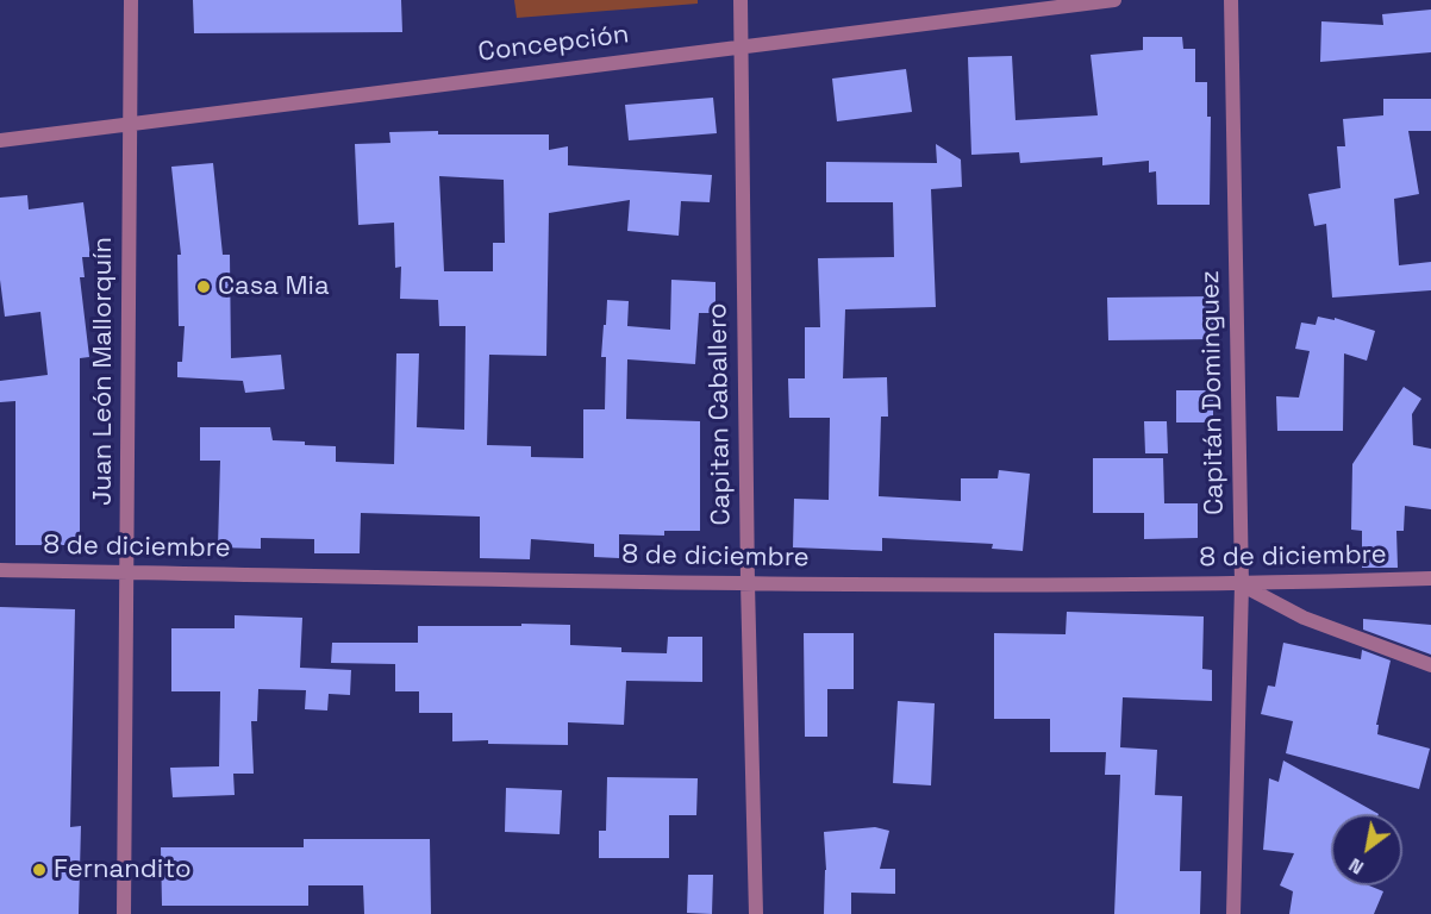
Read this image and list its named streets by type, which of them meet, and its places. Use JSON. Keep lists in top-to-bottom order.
{
  "streets": {
    "street": [
      "Concepción",
      "Juan León Mallorquín",
      "Capitán Dominguez",
      "Capitan Caballero",
      "8 de diciembre"
    ]
  },
  "crossings": [
    ["Concepción", "Juan León Mallorquín"],
    ["Concepción", "Capitan Caballero"],
    ["Juan León Mallorquín", "8 de diciembre"],
    ["Capitán Dominguez", "8 de diciembre"],
    ["Capitan Caballero", "8 de diciembre"]
  ],
  "places": ["Casa Mia", "Fernandito"],
  "north": "bottom left"
}
